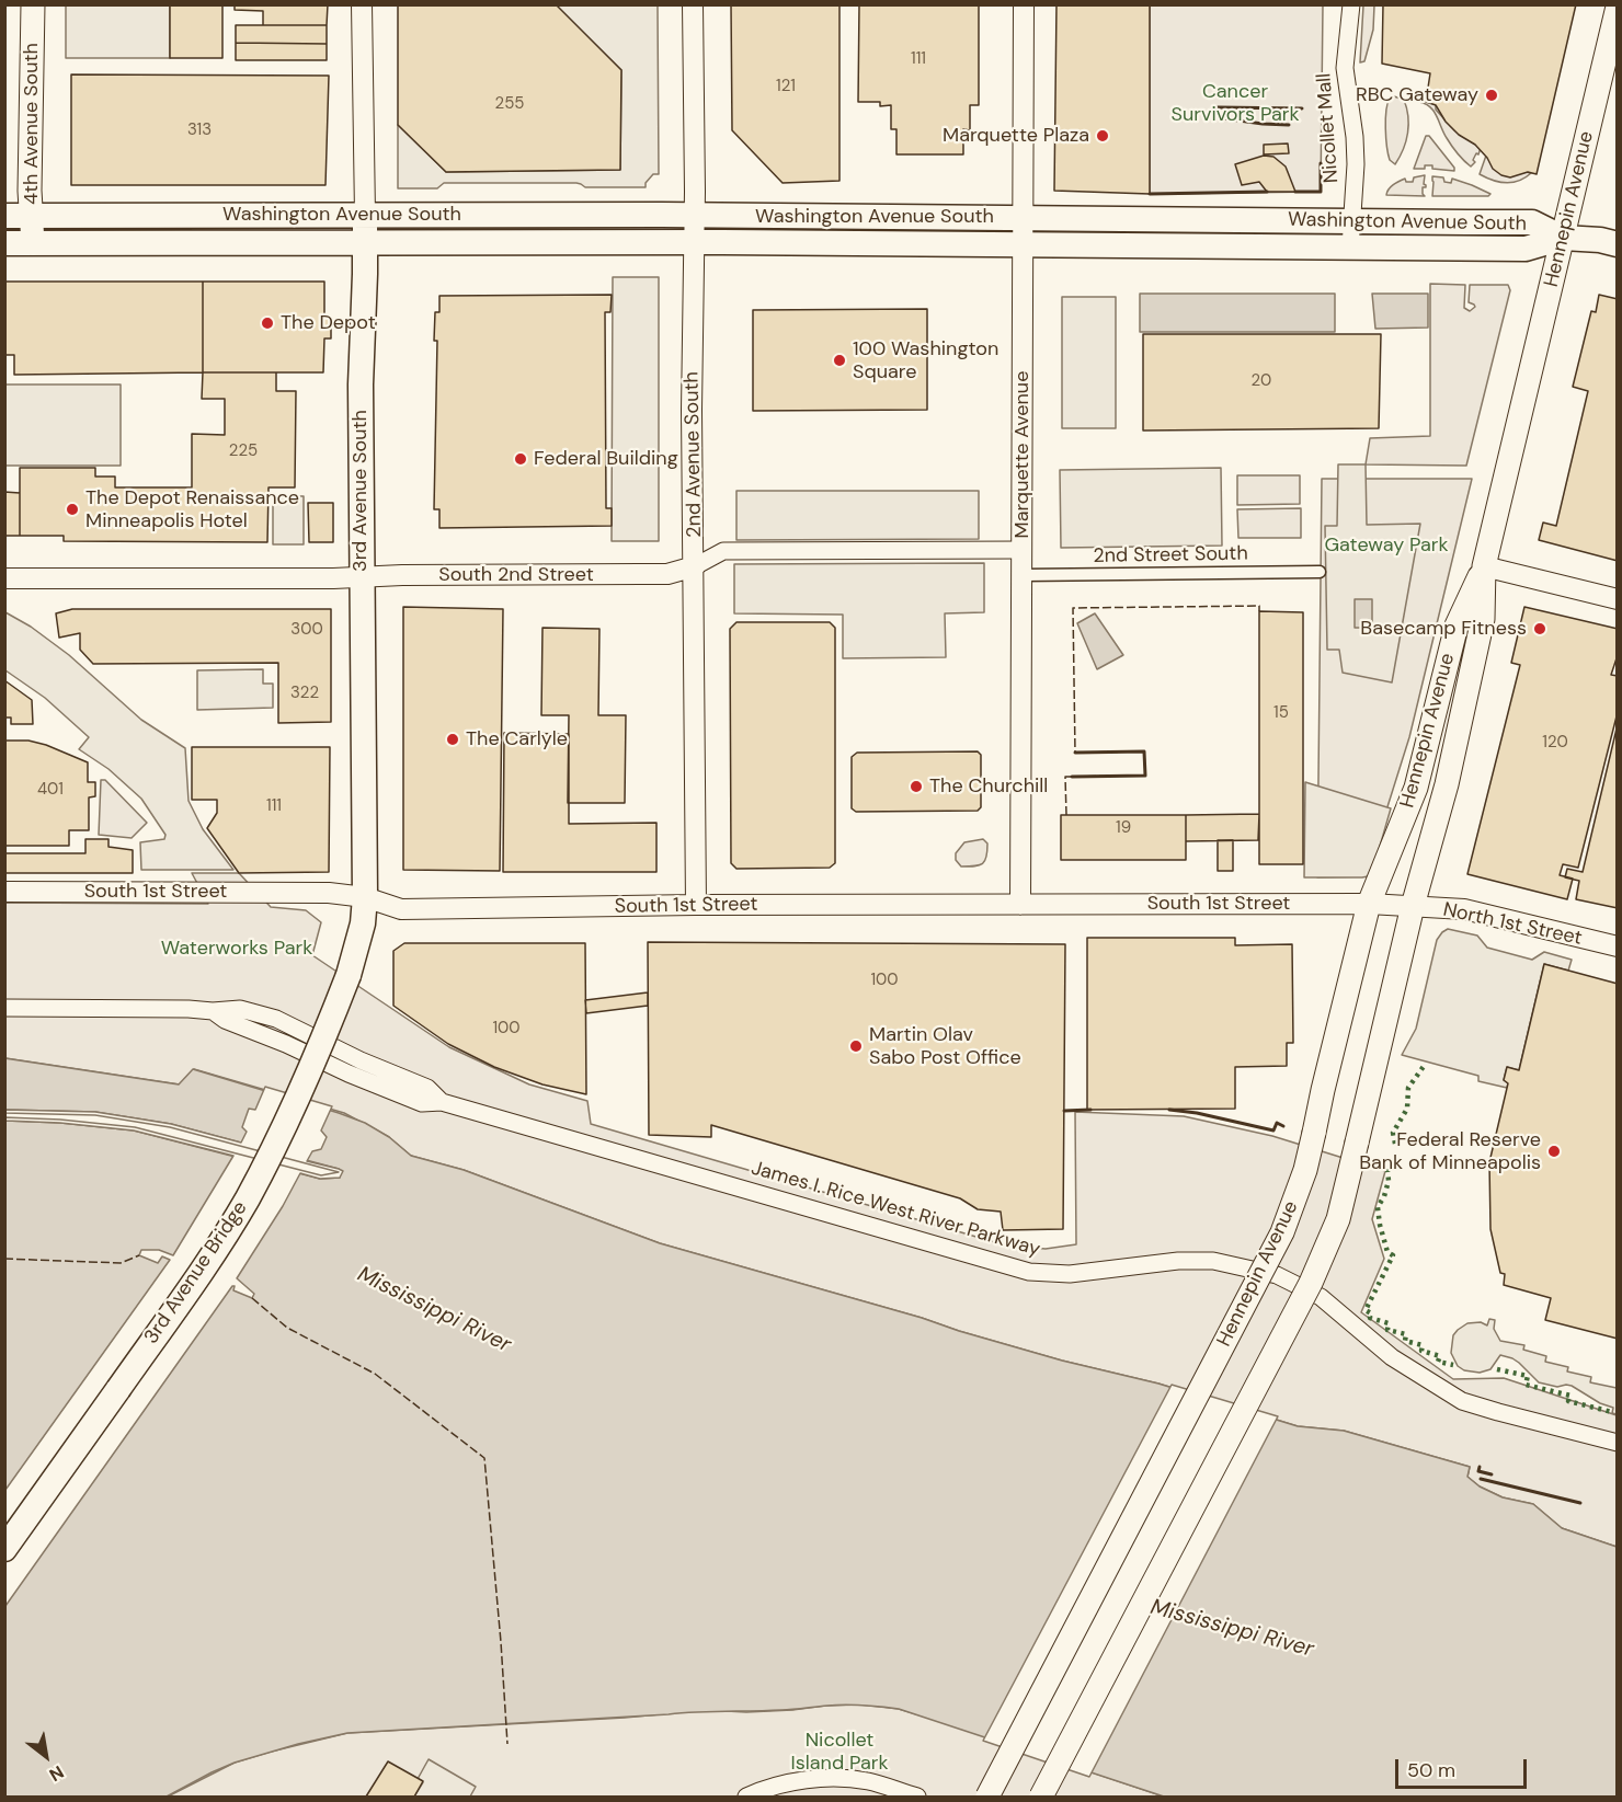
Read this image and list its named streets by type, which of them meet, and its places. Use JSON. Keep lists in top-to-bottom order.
{
  "streets": {
    "main road": [
      "4th Avenue South",
      "Hennepin Avenue",
      "Washington Avenue South",
      "3rd Avenue South",
      "3rd Avenue Bridge"
    ],
    "street": [
      "Nicollet Mall",
      "2nd Avenue South",
      "Marquette Avenue",
      "2nd Street South",
      "South 2nd Street",
      "South 1st Street",
      "North 1st Street",
      "James I. Rice West River Parkway"
    ]
  },
  "crossings": [
    ["4th Avenue South", "Washington Avenue South"],
    ["Nicollet Mall", "Washington Avenue South"],
    ["Hennepin Avenue", "Washington Avenue South"],
    ["Hennepin Avenue", "South 1st Street"],
    ["Hennepin Avenue", "North 1st Street"],
    ["Washington Avenue South", "2nd Avenue South"],
    ["Washington Avenue South", "Marquette Avenue"],
    ["Washington Avenue South", "3rd Avenue South"],
    ["2nd Avenue South", "South 2nd Street"],
    ["2nd Avenue South", "South 1st Street"],
    ["Marquette Avenue", "2nd Street South"],
    ["Marquette Avenue", "South 2nd Street"],
    ["Marquette Avenue", "South 1st Street"],
    ["3rd Avenue South", "South 2nd Street"],
    ["3rd Avenue South", "South 1st Street"],
    ["3rd Avenue South", "3rd Avenue Bridge"],
    ["South 1st Street", "North 1st Street"]
  ],
  "water": ["Mississippi River"],
  "parks": [
    "Cancer Survivors Park",
    "Gateway Park",
    "Waterworks Park",
    "Nicollet Island Park"
  ],
  "places": [
    "RBC Gateway",
    "Marquette Plaza",
    "The Depot",
    "100 Washington Square",
    "Federal Building",
    "The Depot Renaissance Minneapolis Hotel",
    "Basecamp Fitness",
    "The Carlyle",
    "The Churchill",
    "Martin Olav Sabo Post Office",
    "Federal Reserve Bank of Minneapolis"
  ],
  "house_numbers": [
    "111",
    "121",
    "255",
    "313",
    "20",
    "225",
    "300",
    "322",
    "15",
    "120",
    "401",
    "111",
    "19",
    "100",
    "100"
  ],
  "scale_bar": "50 m",
  "north": "bottom right"
}
